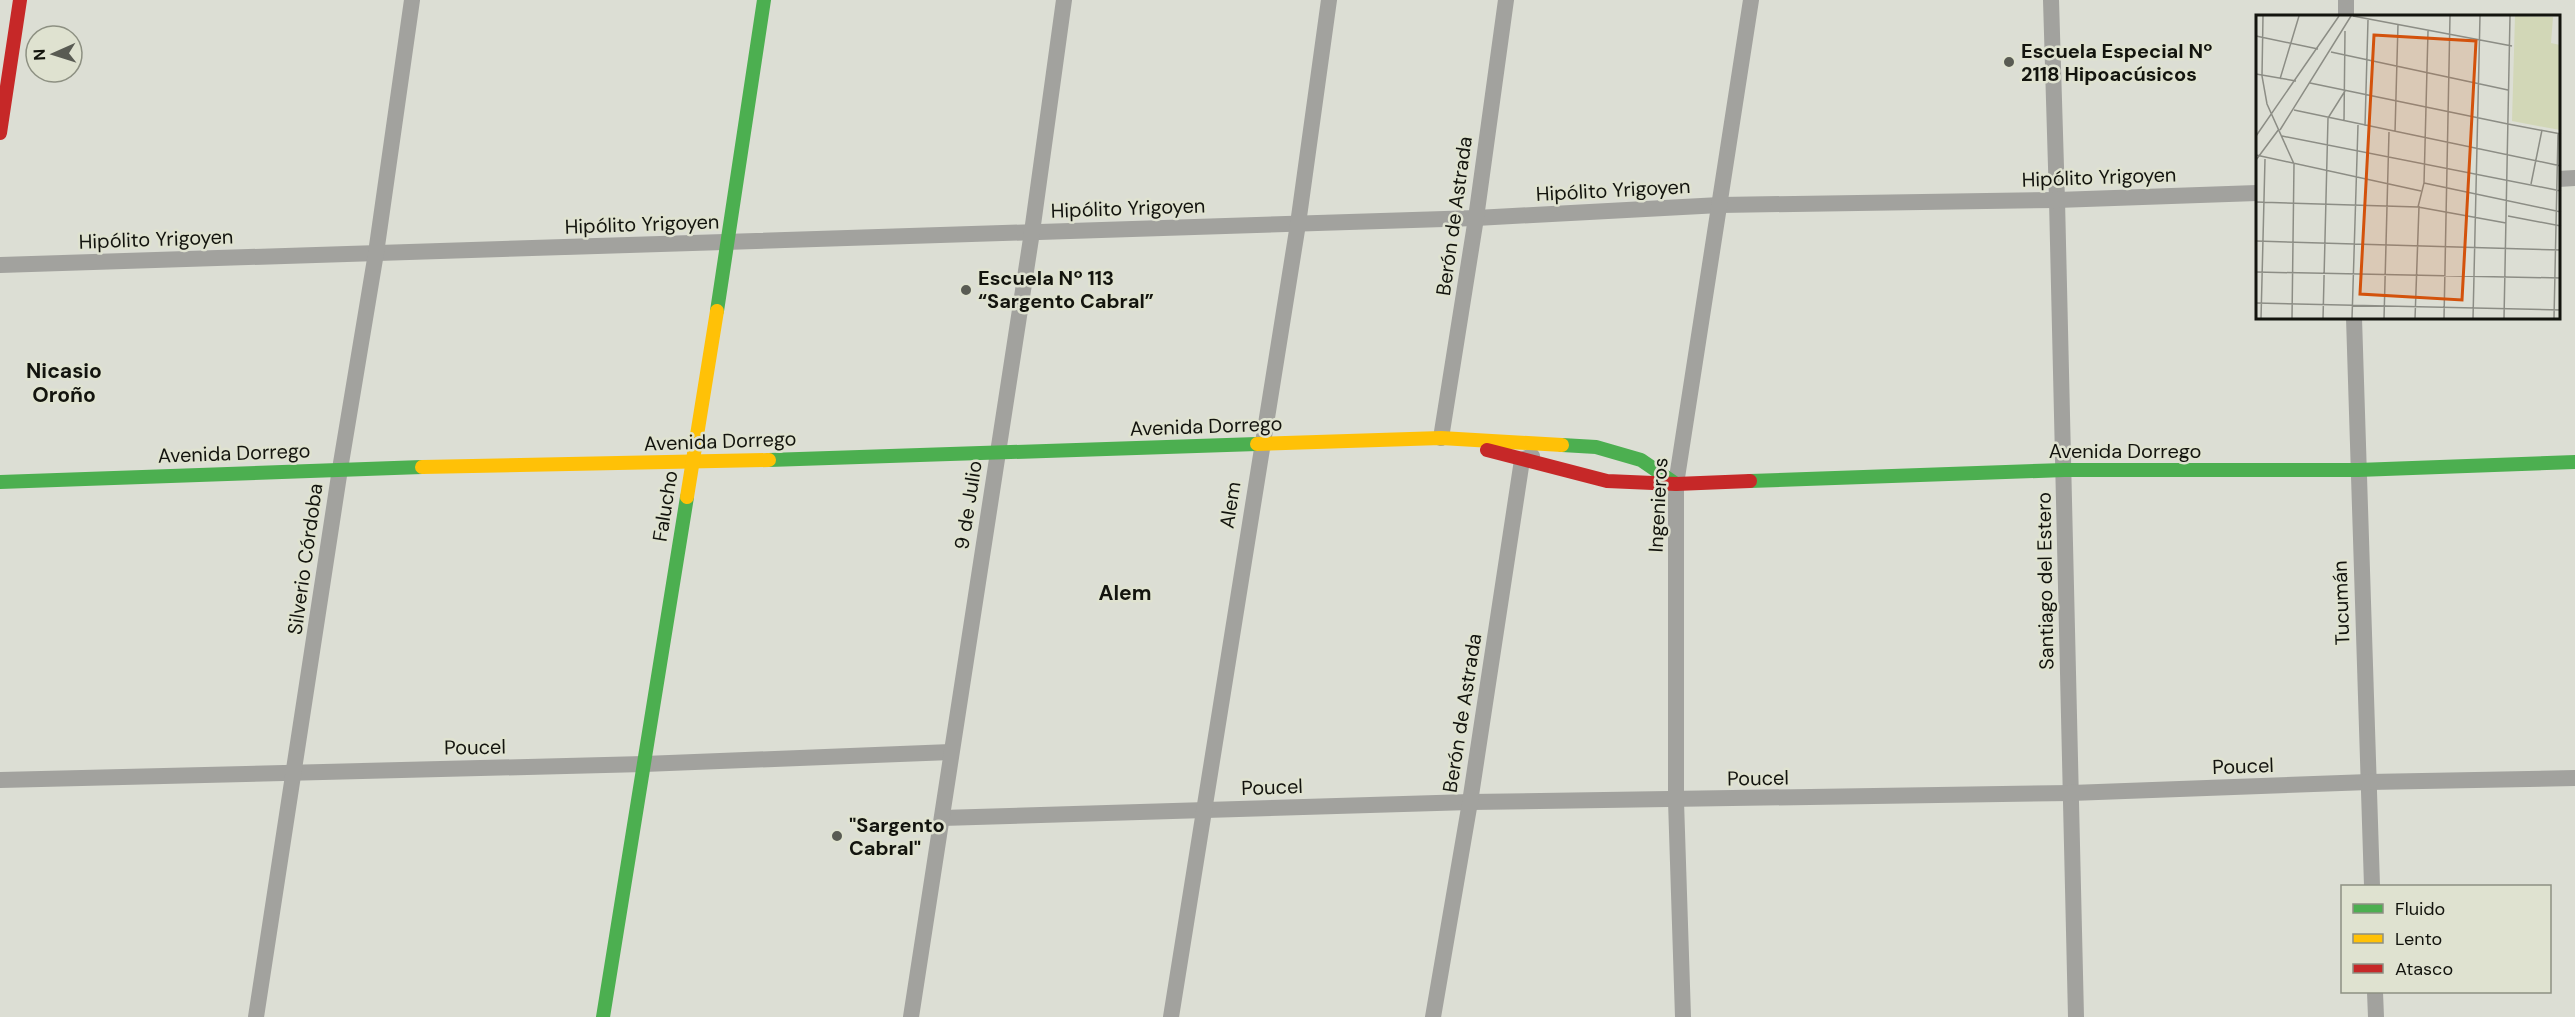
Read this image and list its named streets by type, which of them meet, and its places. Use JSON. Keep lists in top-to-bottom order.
{
  "streets": {
    "main road": ["Avenida Dorrego", "Falucho"],
    "street": [
      "Hipólito Yrigoyen",
      "Berón de Astrada",
      "9 de Julio",
      "Alem",
      "Ingenieros",
      "Silverio Córdoba",
      "Santiago del Estero",
      "Tucumán",
      "Poucel"
    ]
  },
  "crossings": [
    ["Hipólito Yrigoyen", "Berón de Astrada"],
    ["Hipólito Yrigoyen", "9 de Julio"],
    ["Hipólito Yrigoyen", "Alem"],
    ["Hipólito Yrigoyen", "Ingenieros"],
    ["Hipólito Yrigoyen", "Falucho"],
    ["Hipólito Yrigoyen", "Silverio Córdoba"],
    ["Hipólito Yrigoyen", "Santiago del Estero"],
    ["Berón de Astrada", "Avenida Dorrego"],
    ["Berón de Astrada", "Poucel"],
    ["Avenida Dorrego", "9 de Julio"],
    ["Avenida Dorrego", "Alem"],
    ["Avenida Dorrego", "Ingenieros"],
    ["Avenida Dorrego", "Falucho"],
    ["Avenida Dorrego", "Silverio Córdoba"],
    ["Avenida Dorrego", "Santiago del Estero"],
    ["Avenida Dorrego", "Tucumán"],
    ["9 de Julio", "Poucel"],
    ["Alem", "Poucel"],
    ["Ingenieros", "Poucel"],
    ["Falucho", "Poucel"],
    ["Silverio Córdoba", "Poucel"],
    ["Santiago del Estero", "Poucel"],
    ["Tucumán", "Poucel"]
  ],
  "districts": ["Nicasio Oroño", "Alem"],
  "places": ["Escuela Especial Nº 2118 Hipoacúsicos", "Escuela Nº 113 “Sargento Cabral”", "\"Sargento Cabral\""],
  "legend": ["Fluido", "Lento", "Atasco"],
  "north": "left"
}
